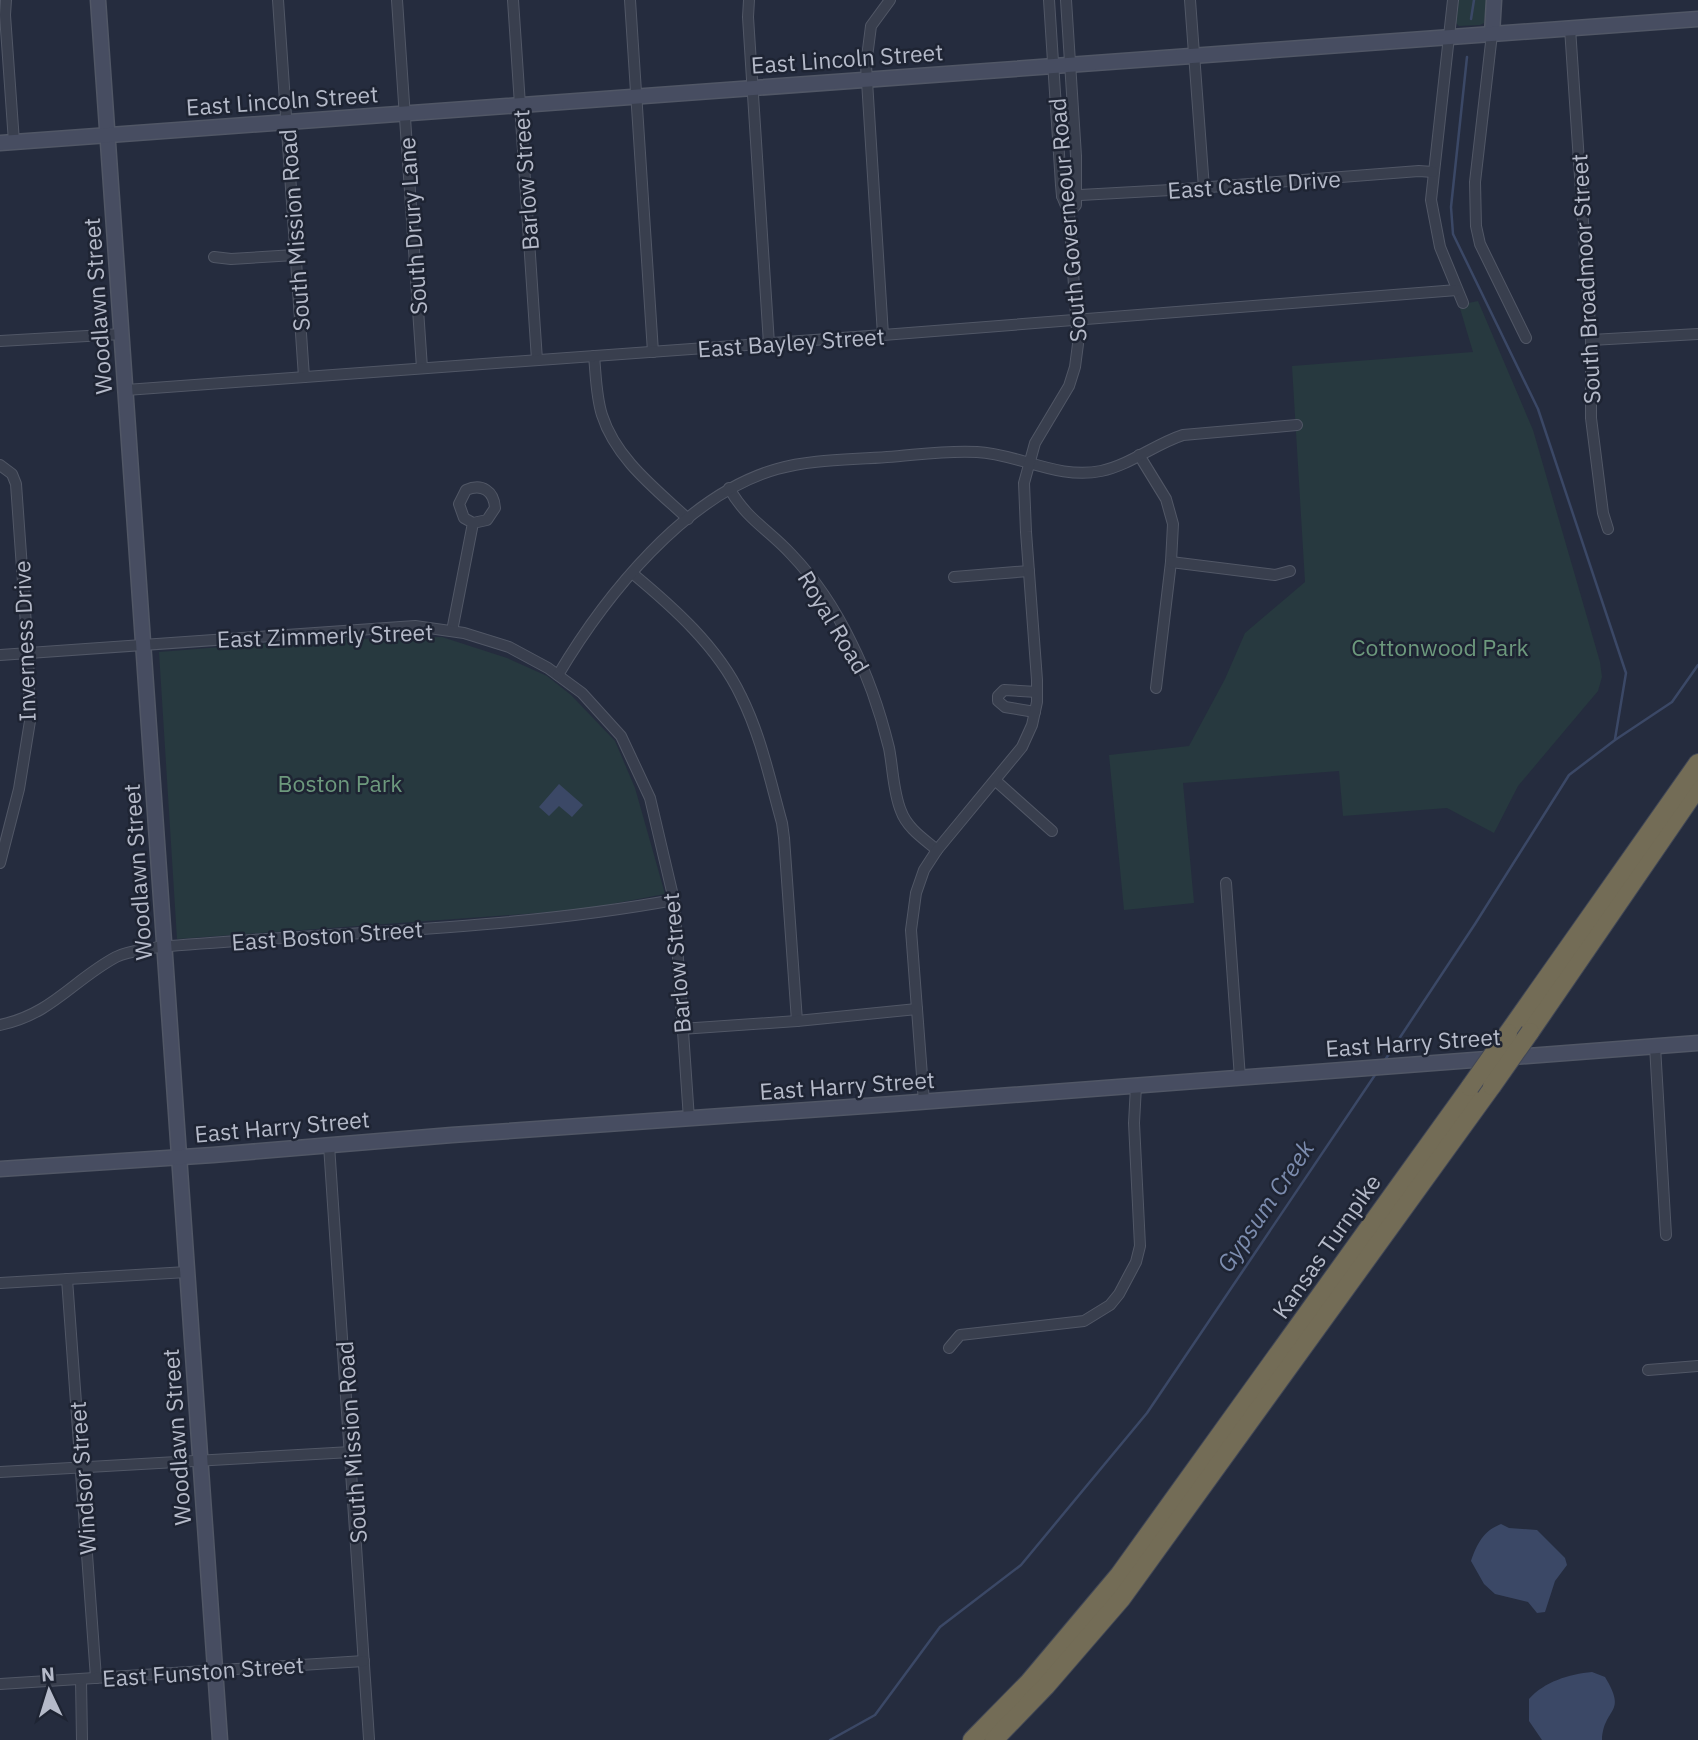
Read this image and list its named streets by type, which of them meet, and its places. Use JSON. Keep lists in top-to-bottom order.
{
  "streets": {
    "highway": ["Kansas Turnpike"],
    "street": [
      "East Lincoln Street",
      "Barlow Street",
      "East Castle Drive",
      "South Governeour Road",
      "South Drury Lane",
      "South Mission Road",
      "South Broadmoor Street",
      "Woodlawn Street",
      "East Bayley Street",
      "Royal Road",
      "East Zimmerly Street",
      "Inverness Drive",
      "East Boston Street",
      "East Harry Street",
      "Windsor Street",
      "East Funston Street"
    ]
  },
  "crossings": [
    ["East Lincoln Street", "Barlow Street"],
    ["East Lincoln Street", "South Governeour Road"],
    ["East Lincoln Street", "South Drury Lane"],
    ["East Lincoln Street", "South Mission Road"],
    ["East Lincoln Street", "South Broadmoor Street"],
    ["East Lincoln Street", "Woodlawn Street"],
    ["Barlow Street", "East Bayley Street"],
    ["Barlow Street", "East Zimmerly Street"],
    ["Barlow Street", "East Boston Street"],
    ["Barlow Street", "East Harry Street"],
    ["East Castle Drive", "South Governeour Road"],
    ["South Governeour Road", "East Bayley Street"],
    ["South Governeour Road", "Royal Road"],
    ["South Governeour Road", "East Harry Street"],
    ["South Drury Lane", "East Bayley Street"],
    ["South Mission Road", "East Bayley Street"],
    ["South Mission Road", "East Harry Street"],
    ["South Mission Road", "East Funston Street"],
    ["Woodlawn Street", "East Bayley Street"],
    ["Woodlawn Street", "East Zimmerly Street"],
    ["Woodlawn Street", "East Boston Street"],
    ["Woodlawn Street", "East Harry Street"],
    ["Woodlawn Street", "East Funston Street"],
    ["East Zimmerly Street", "Inverness Drive"],
    ["Windsor Street", "East Funston Street"]
  ],
  "water": ["Gypsum Creek"],
  "parks": ["Cottonwood Park", "Boston Park"],
  "north": "top"
}
